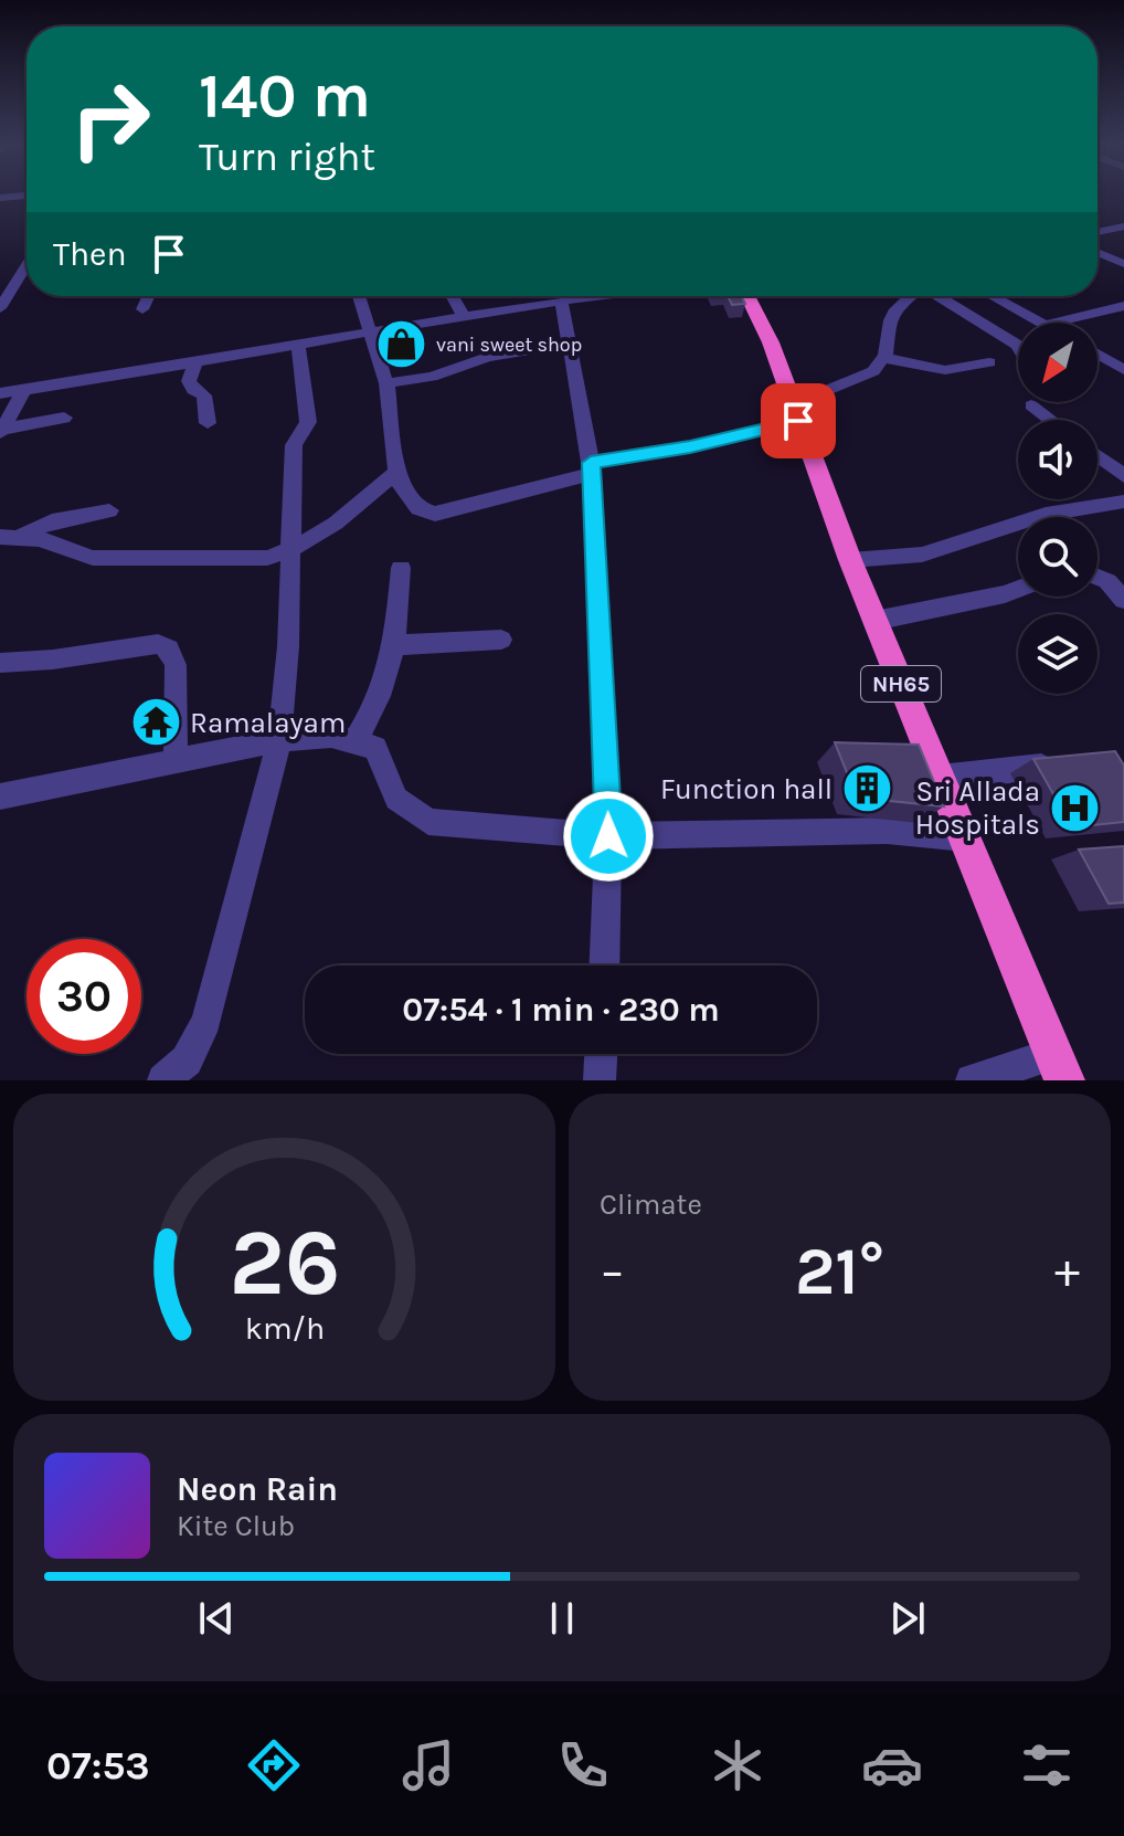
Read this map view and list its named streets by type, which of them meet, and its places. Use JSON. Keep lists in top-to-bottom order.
{
  "streets": {
    "highway": ["NH65"]
  },
  "places": {
    "shop": ["vani sweet shop"],
    "temple": ["Ramalayam"],
    "building": ["Function hall"],
    "hospital": ["Sri Allada Hospitals"]
  },
  "north": "bottom left",
  "page": {
    "turn": ["140 m", "Turn right"],
    "then": "Then",
    "limit": "30",
    "trip": "07:54 · 1 min · 230 m",
    "tile": "Climate",
    "heat": ["−", "21°", "+"],
    "song": ["Neon Rain", "Kite Club"],
    "tabs": "07:53",
    "gauge": ["26", "km/h"]
  }
}
